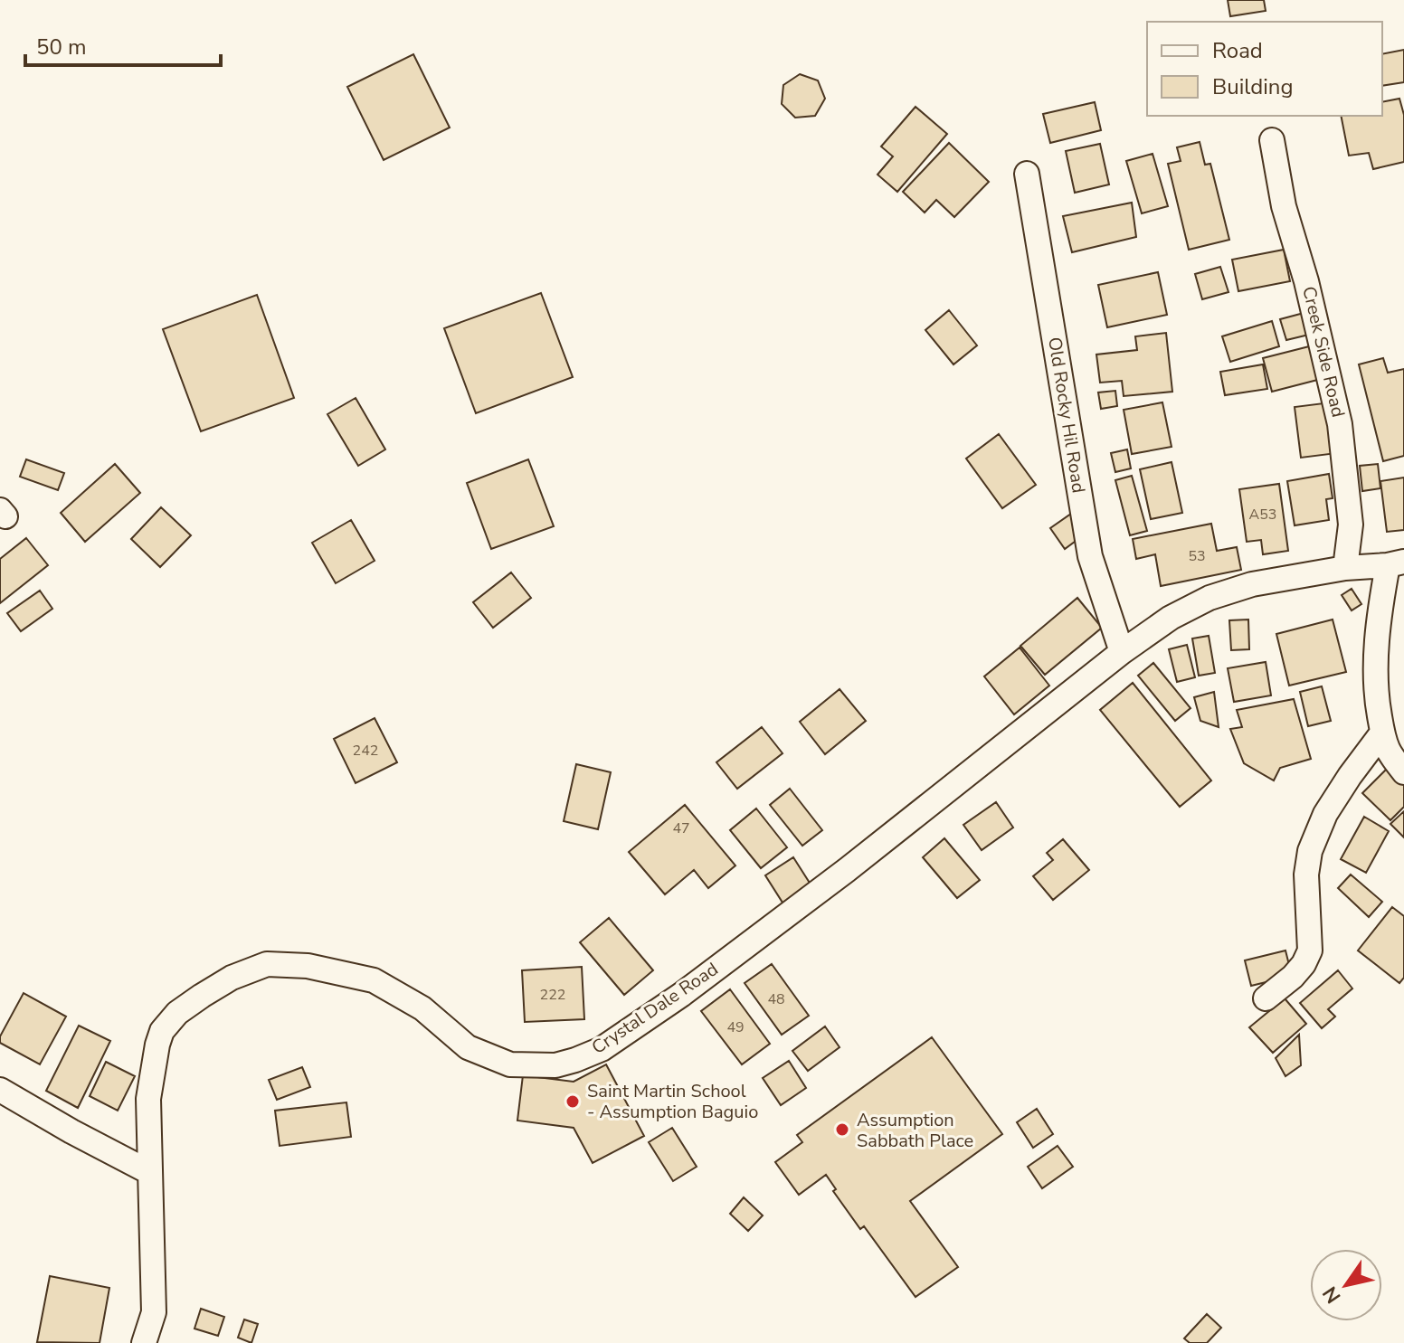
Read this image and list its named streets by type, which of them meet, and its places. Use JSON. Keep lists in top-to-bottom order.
{
  "streets": {
    "street": ["Creek Side Road", "Old Rocky Hil Road", "Crystal Dale Road"]
  },
  "crossings": [
    ["Creek Side Road", "Crystal Dale Road"],
    ["Old Rocky Hil Road", "Crystal Dale Road"]
  ],
  "places": ["Saint Martin School - Assumption Baguio", "Assumption Sabbath Place"],
  "house_numbers": [
    "A53",
    "53",
    "242",
    "47",
    "222",
    "48",
    "49"
  ],
  "legend": ["Road", "Building"],
  "scale_bar": "50 m",
  "north": "bottom left"
}
